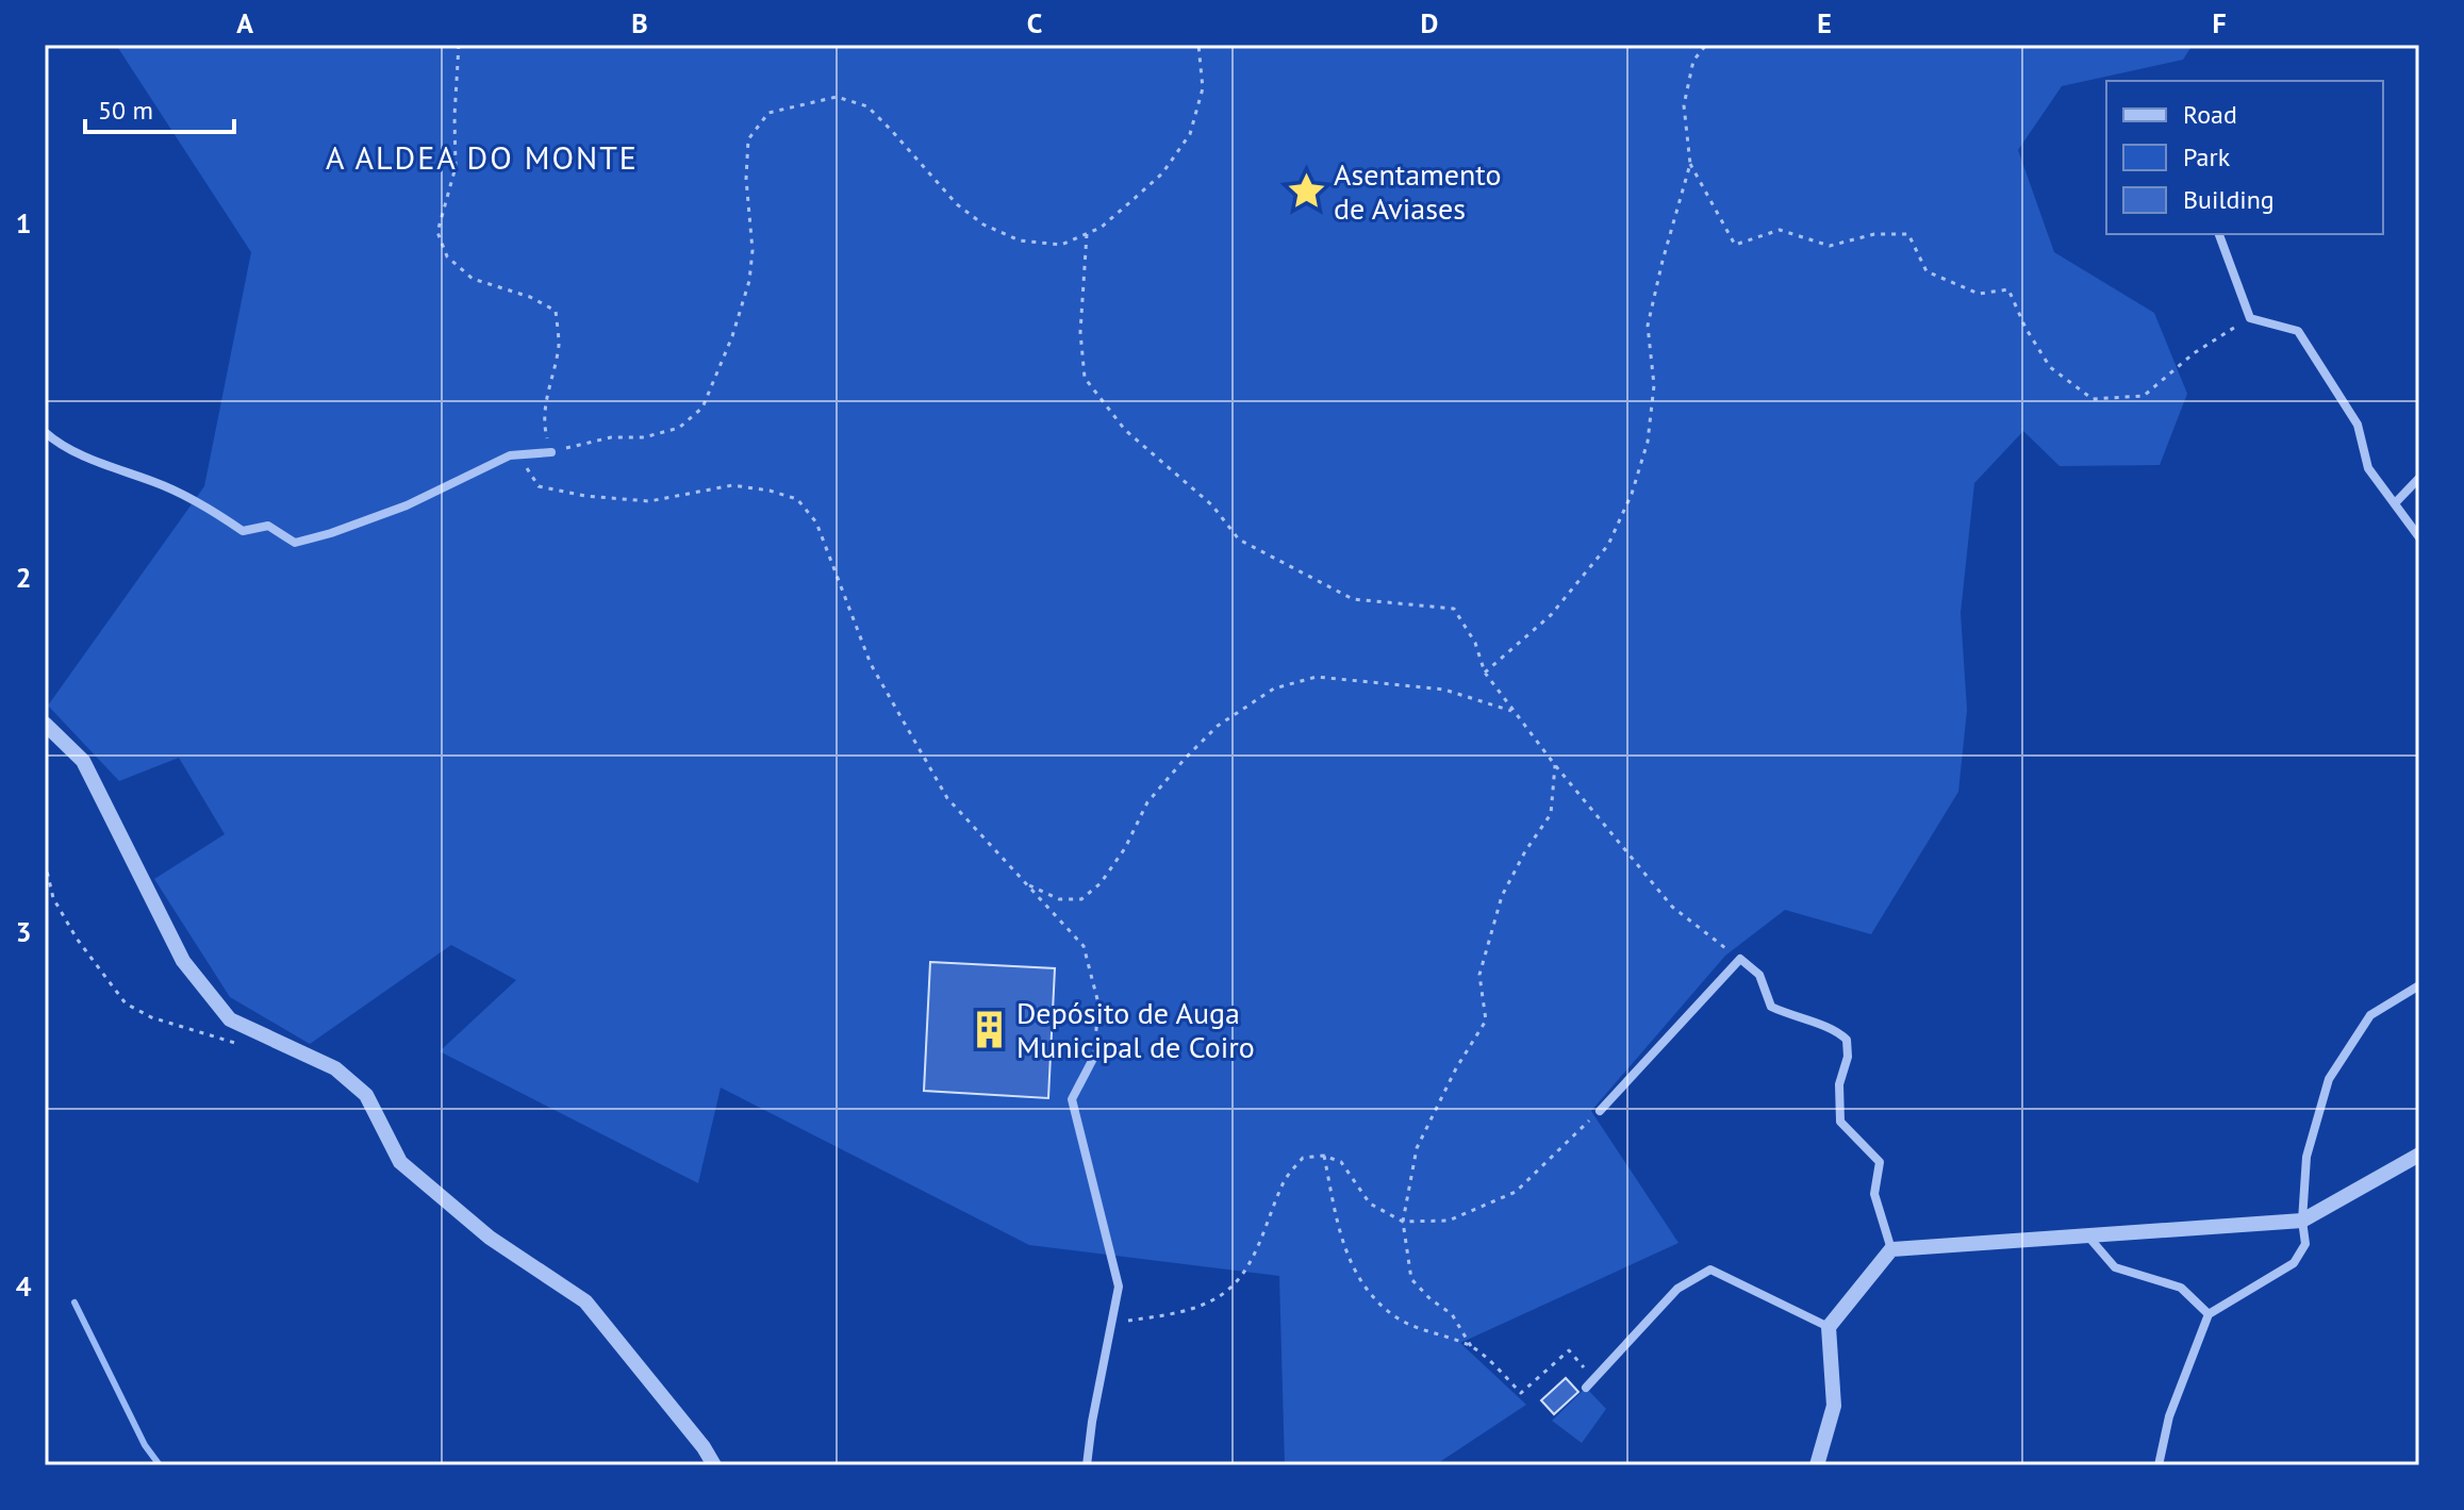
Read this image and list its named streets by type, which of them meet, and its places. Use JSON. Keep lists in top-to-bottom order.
{
  "districts": ["A ALDEA DO MONTE"],
  "places": {
    "place": ["Asentamento de Aviases"],
    "building": ["Depósito de Auga Municipal de Coiro"]
  },
  "legend": ["Road", "Park", "Building"],
  "scale_bar": "50 m",
  "grid": {
    "columns": [
      "A",
      "B",
      "C",
      "D",
      "E",
      "F"
    ],
    "rows": [
      "1",
      "2",
      "3",
      "4"
    ]
  }
}
